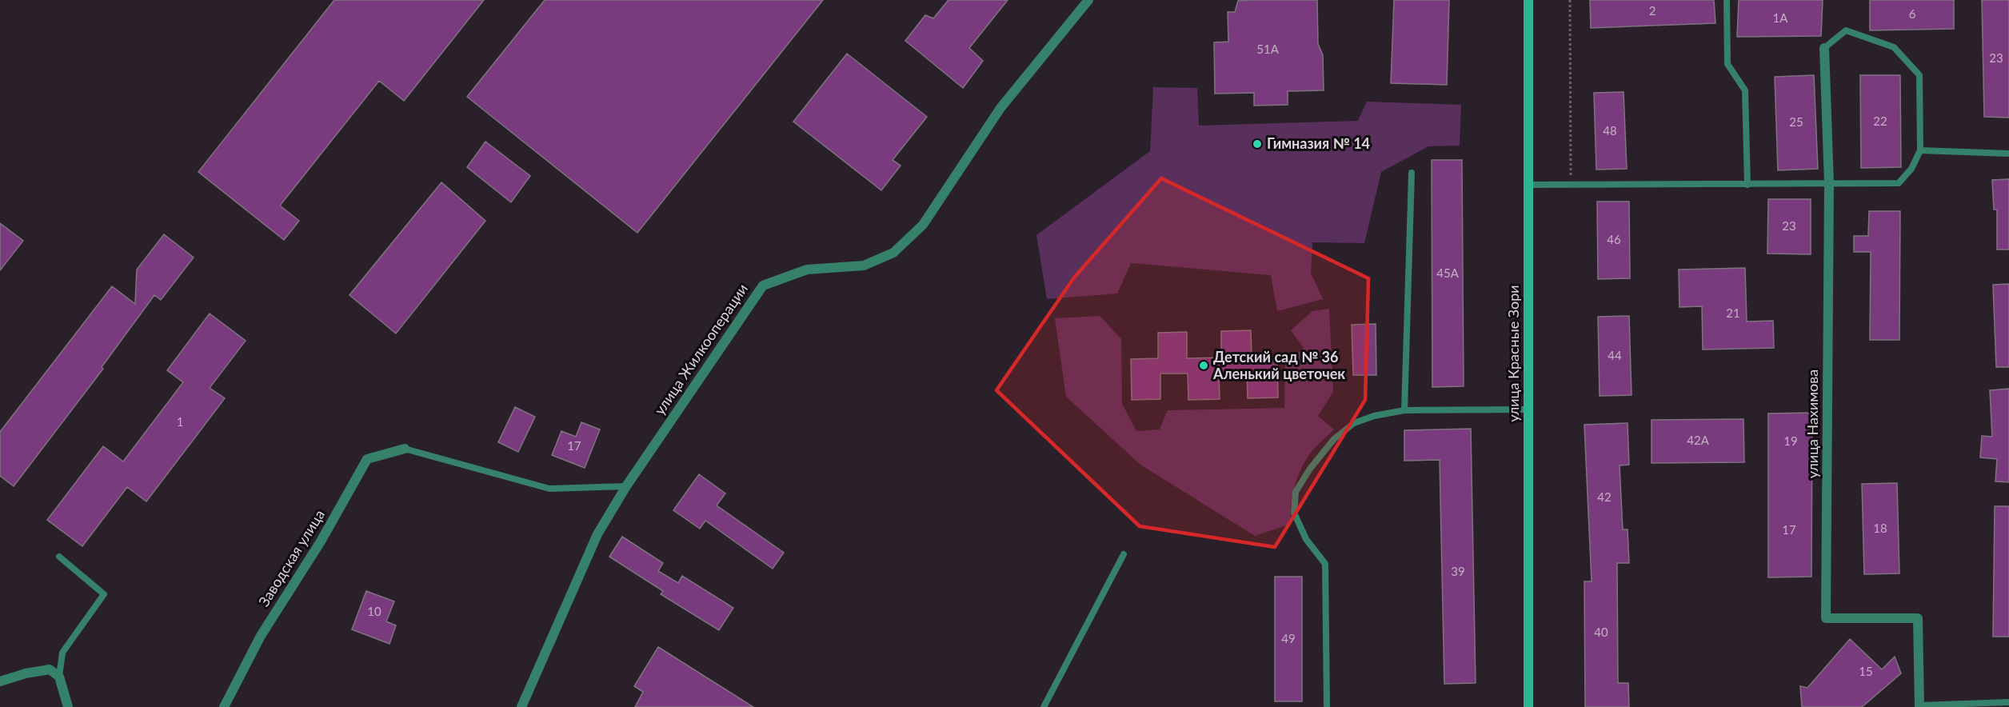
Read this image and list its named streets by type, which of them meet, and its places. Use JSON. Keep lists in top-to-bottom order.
{
  "streets": {
    "main road": ["улица Красные Зори"],
    "street": ["улица Жилкооперации", "улица Нахимова", "Заводская улица"]
  },
  "places": ["Гимназия № 14", "Детский сад № 36 Аленький цветочек"],
  "house_numbers": [
    "2",
    "6",
    "1А",
    "51А",
    "23",
    "22",
    "25",
    "48",
    "23",
    "46",
    "45А",
    "21",
    "44",
    "1",
    "42А",
    "19",
    "17",
    "42",
    "18",
    "17",
    "39",
    "10",
    "40",
    "49",
    "15"
  ]
}
